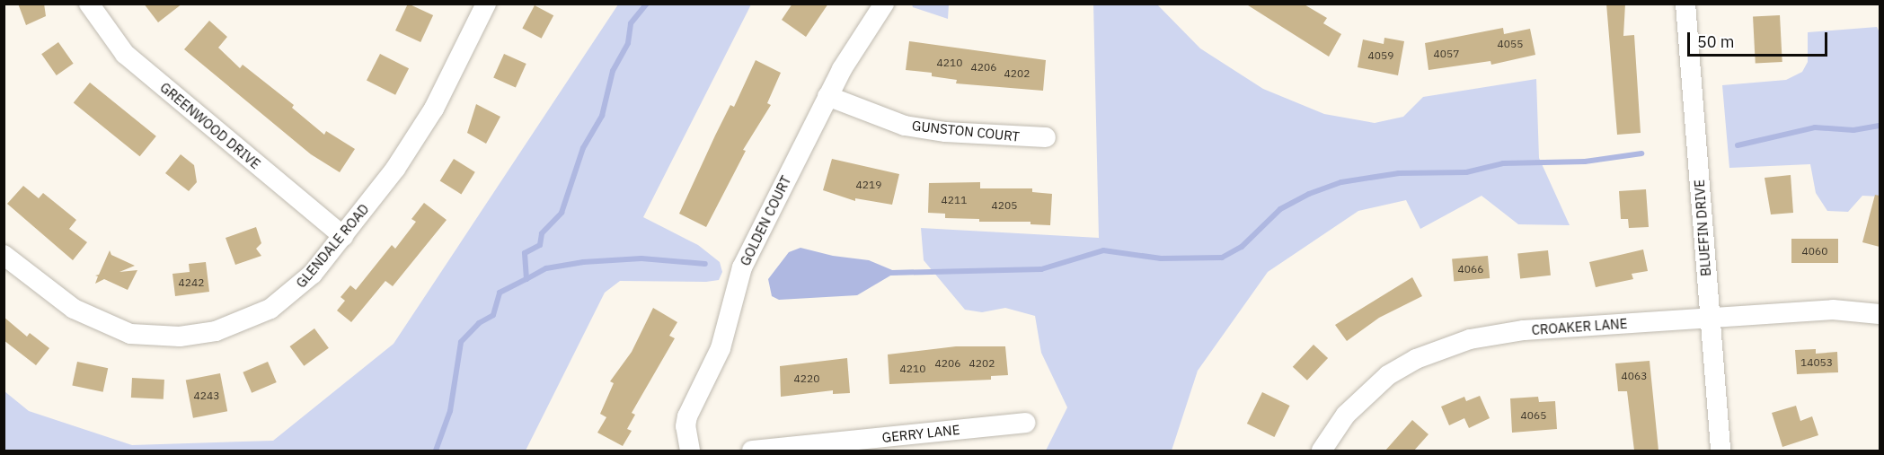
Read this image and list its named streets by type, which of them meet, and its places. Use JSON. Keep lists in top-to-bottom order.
{
  "streets": {
    "street": [
      "GREENWOOD DRIVE",
      "GUNSTON COURT",
      "GOLDEN COURT",
      "BLUEFIN DRIVE",
      "GLENDALE ROAD",
      "CROAKER LANE",
      "GERRY LANE"
    ]
  },
  "crossings": [
    ["GREENWOOD DRIVE", "GLENDALE ROAD"],
    ["GUNSTON COURT", "GOLDEN COURT"],
    ["BLUEFIN DRIVE", "CROAKER LANE"]
  ],
  "house_numbers": [
    "4055",
    "4057",
    "4059",
    "4210",
    "4206",
    "4202",
    "4219",
    "4211",
    "4205",
    "4060",
    "4066",
    "4242",
    "14053",
    "4206",
    "4202",
    "4210",
    "4063",
    "4220",
    "4243",
    "4065"
  ],
  "scale_bar": "50 m"
}
